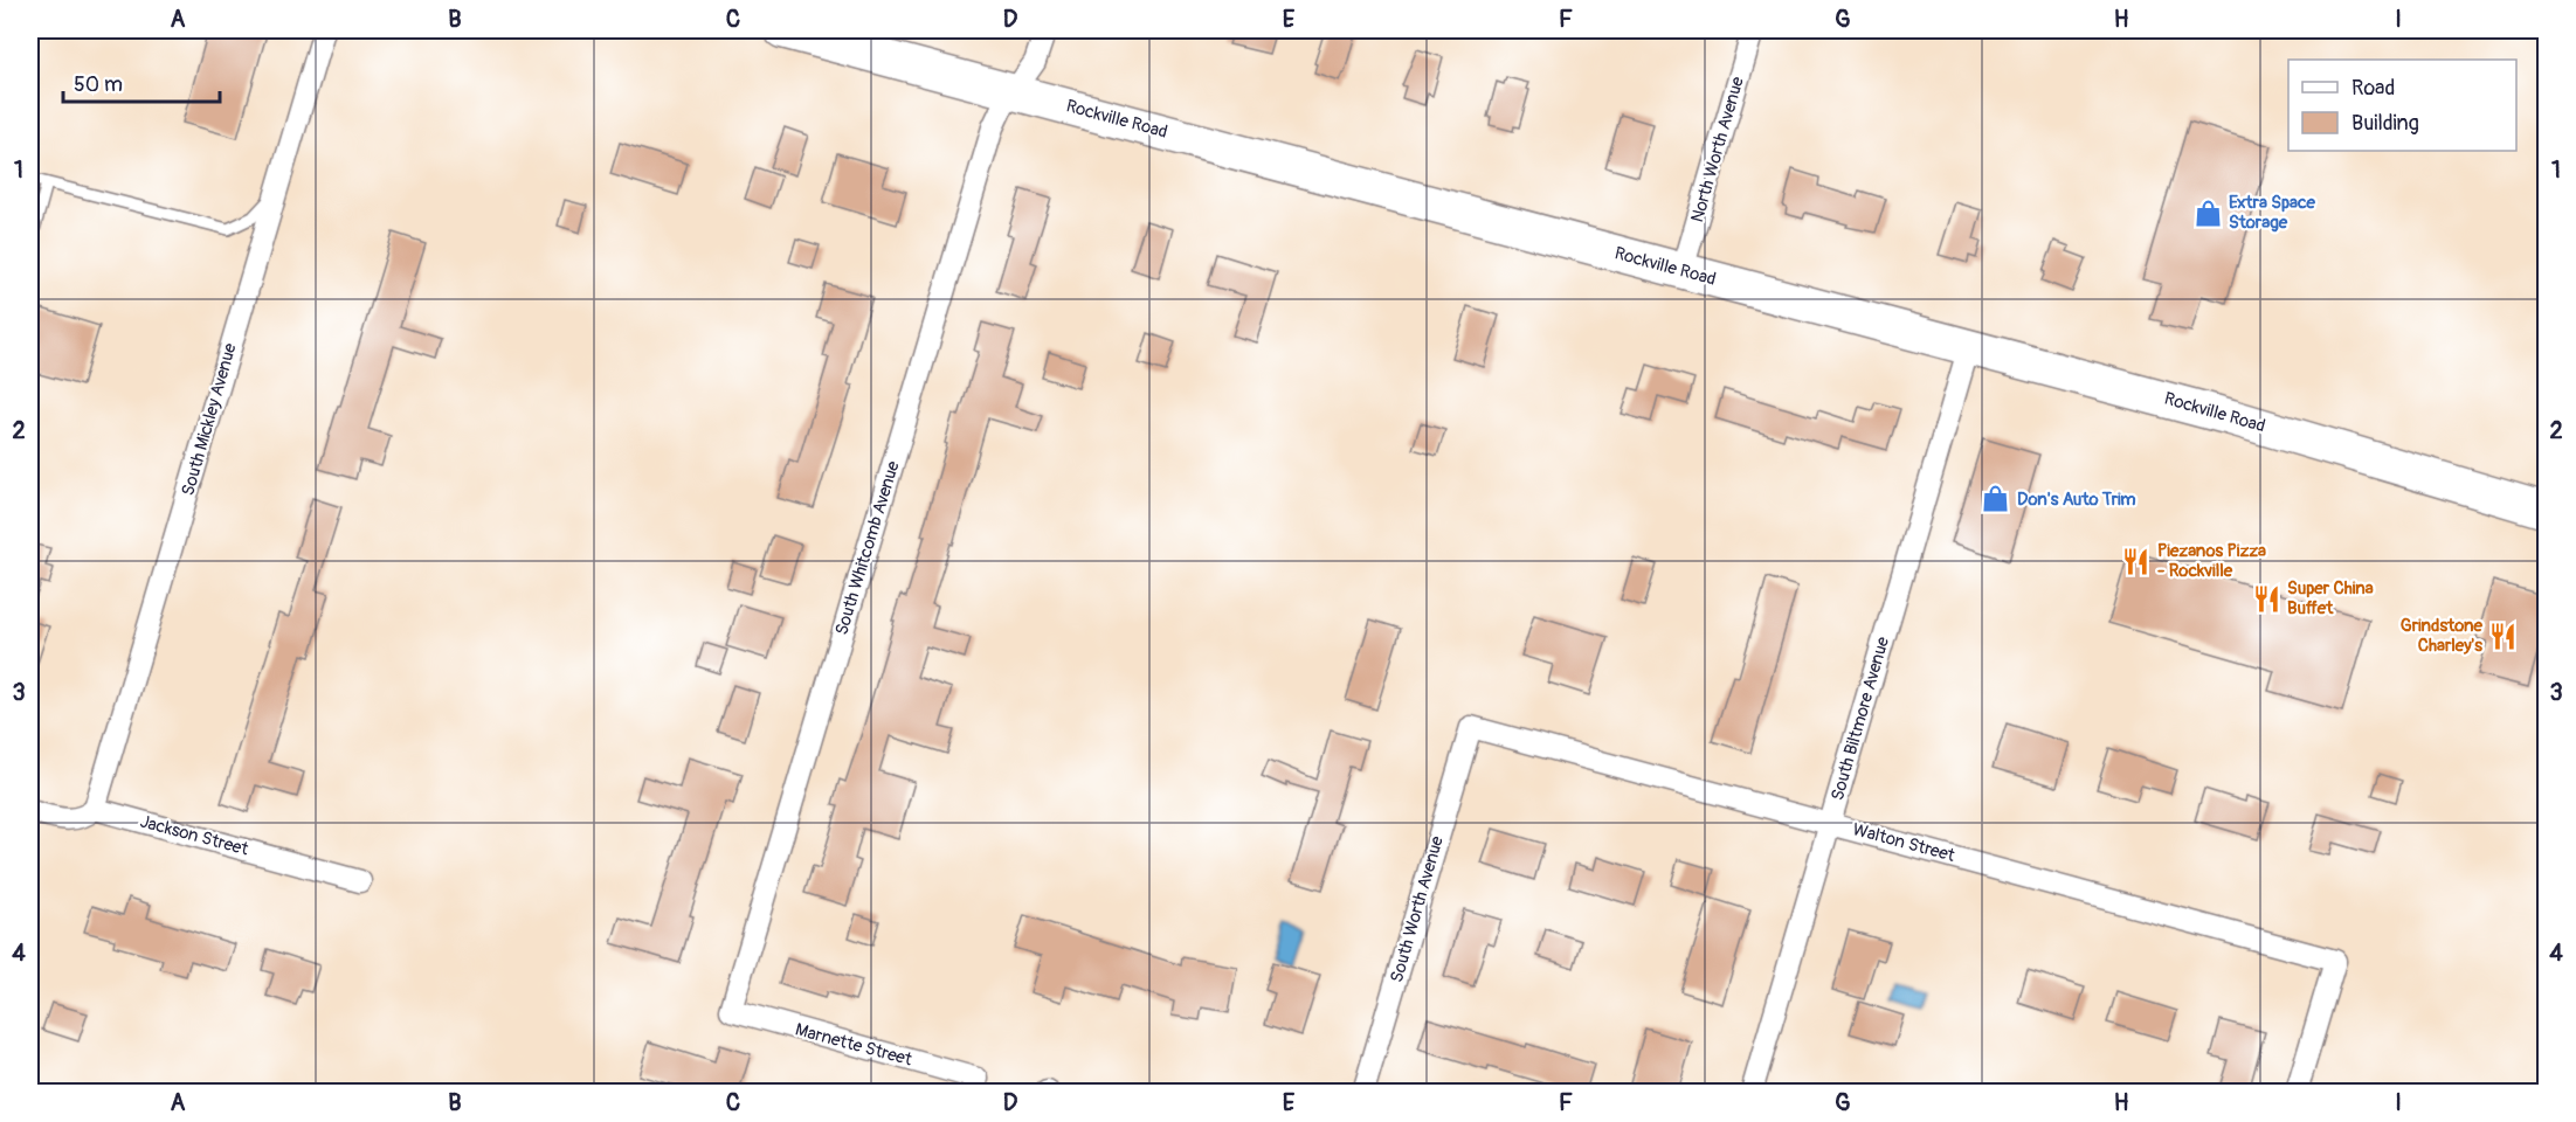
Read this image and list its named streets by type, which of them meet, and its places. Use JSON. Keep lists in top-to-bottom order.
{
  "streets": {
    "main road": ["Rockville Road"],
    "street": [
      "North Worth Avenue",
      "South Mickley Avenue",
      "South Whitcomb Avenue",
      "South Biltmore Avenue",
      "Jackson Street",
      "Walton Street",
      "South Worth Avenue",
      "Marnette Street"
    ]
  },
  "crossings": [
    ["Rockville Road", "North Worth Avenue"],
    ["Rockville Road", "South Whitcomb Avenue"],
    ["Rockville Road", "South Biltmore Avenue"],
    ["South Mickley Avenue", "Jackson Street"],
    ["South Whitcomb Avenue", "Marnette Street"],
    ["South Biltmore Avenue", "Walton Street"],
    ["Walton Street", "South Worth Avenue"]
  ],
  "places": {
    "shop": ["Extra Space Storage", "Don's Auto Trim"],
    "restaurant": ["Piezanos Pizza - Rockville", "Super China Buffet", "Grindstone Charley's"]
  },
  "legend": ["Road", "Building"],
  "scale_bar": "50 m",
  "grid": {
    "columns": [
      "A",
      "B",
      "C",
      "D",
      "E",
      "F",
      "G",
      "H",
      "I"
    ],
    "rows": [
      "1",
      "2",
      "3",
      "4"
    ]
  }
}
